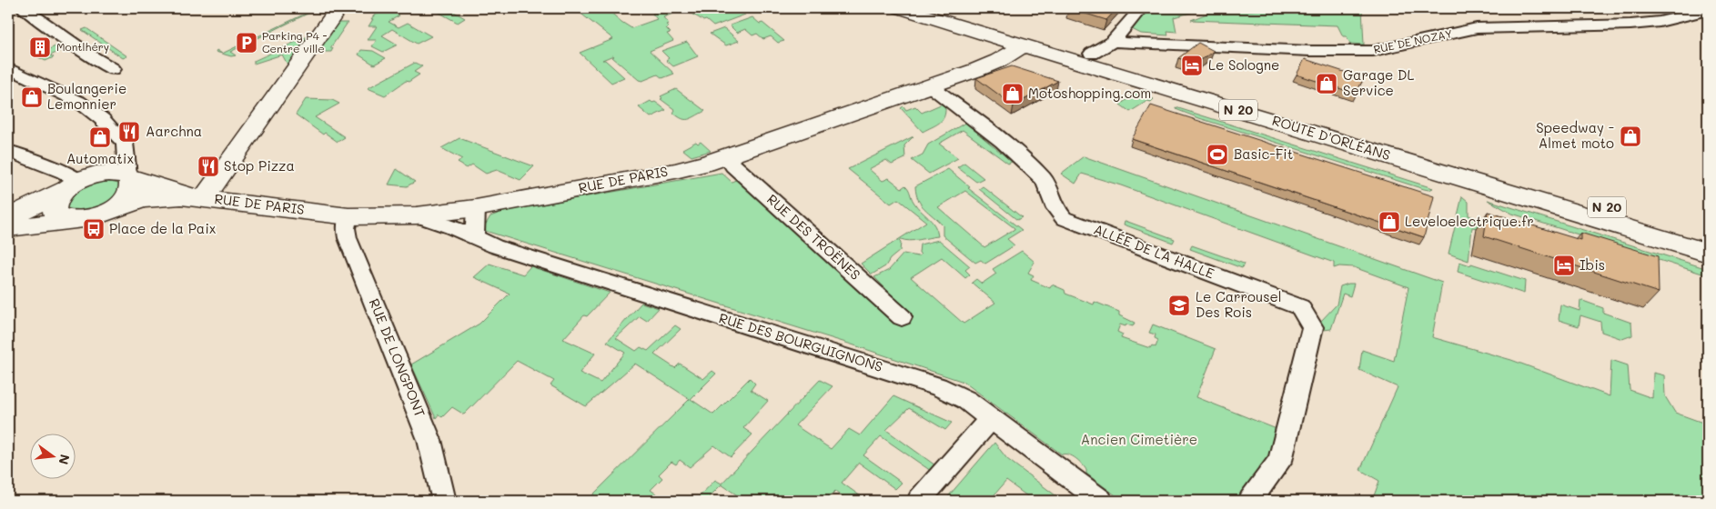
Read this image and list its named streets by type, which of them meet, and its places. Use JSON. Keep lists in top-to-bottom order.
{
  "streets": {
    "main road": ["N 20", "ROUTE D'ORLÉANS", "RUE DE PARIS"],
    "street": [
      "RUE DE NOZAY",
      "RUE DES TROËNES",
      "ALLÉE DE LA HALLE",
      "RUE DES BOURGUIGNONS",
      "RUE DE LONGPONT"
    ]
  },
  "crossings": [
    ["ROUTE D'ORLÉANS", "RUE DE PARIS"],
    ["RUE DE PARIS", "RUE DES TROËNES"],
    ["RUE DE PARIS", "ALLÉE DE LA HALLE"],
    ["RUE DE PARIS", "RUE DES BOURGUIGNONS"],
    ["RUE DE PARIS", "RUE DE LONGPONT"]
  ],
  "parks": ["Ancien Cimetière"],
  "places": {
    "parking": ["Parking P4 - Centre ville"],
    "building": ["Montlhéry"],
    "hotel": ["Le Sologne", "Ibis"],
    "shop": [
      "Garage DL Service",
      "Motoshopping.com",
      "Boulangerie Lemonnier",
      "Speedway - Almet moto",
      "Automatix",
      "Leveloelectrique.fr"
    ],
    "restaurant": ["Aarchna", "Stop Pizza"],
    "sports": ["Basic-Fit"],
    "bus stop": ["Place de la Paix"],
    "school or university": ["Le Carrousel Des Rois"]
  },
  "north": "right"
}
